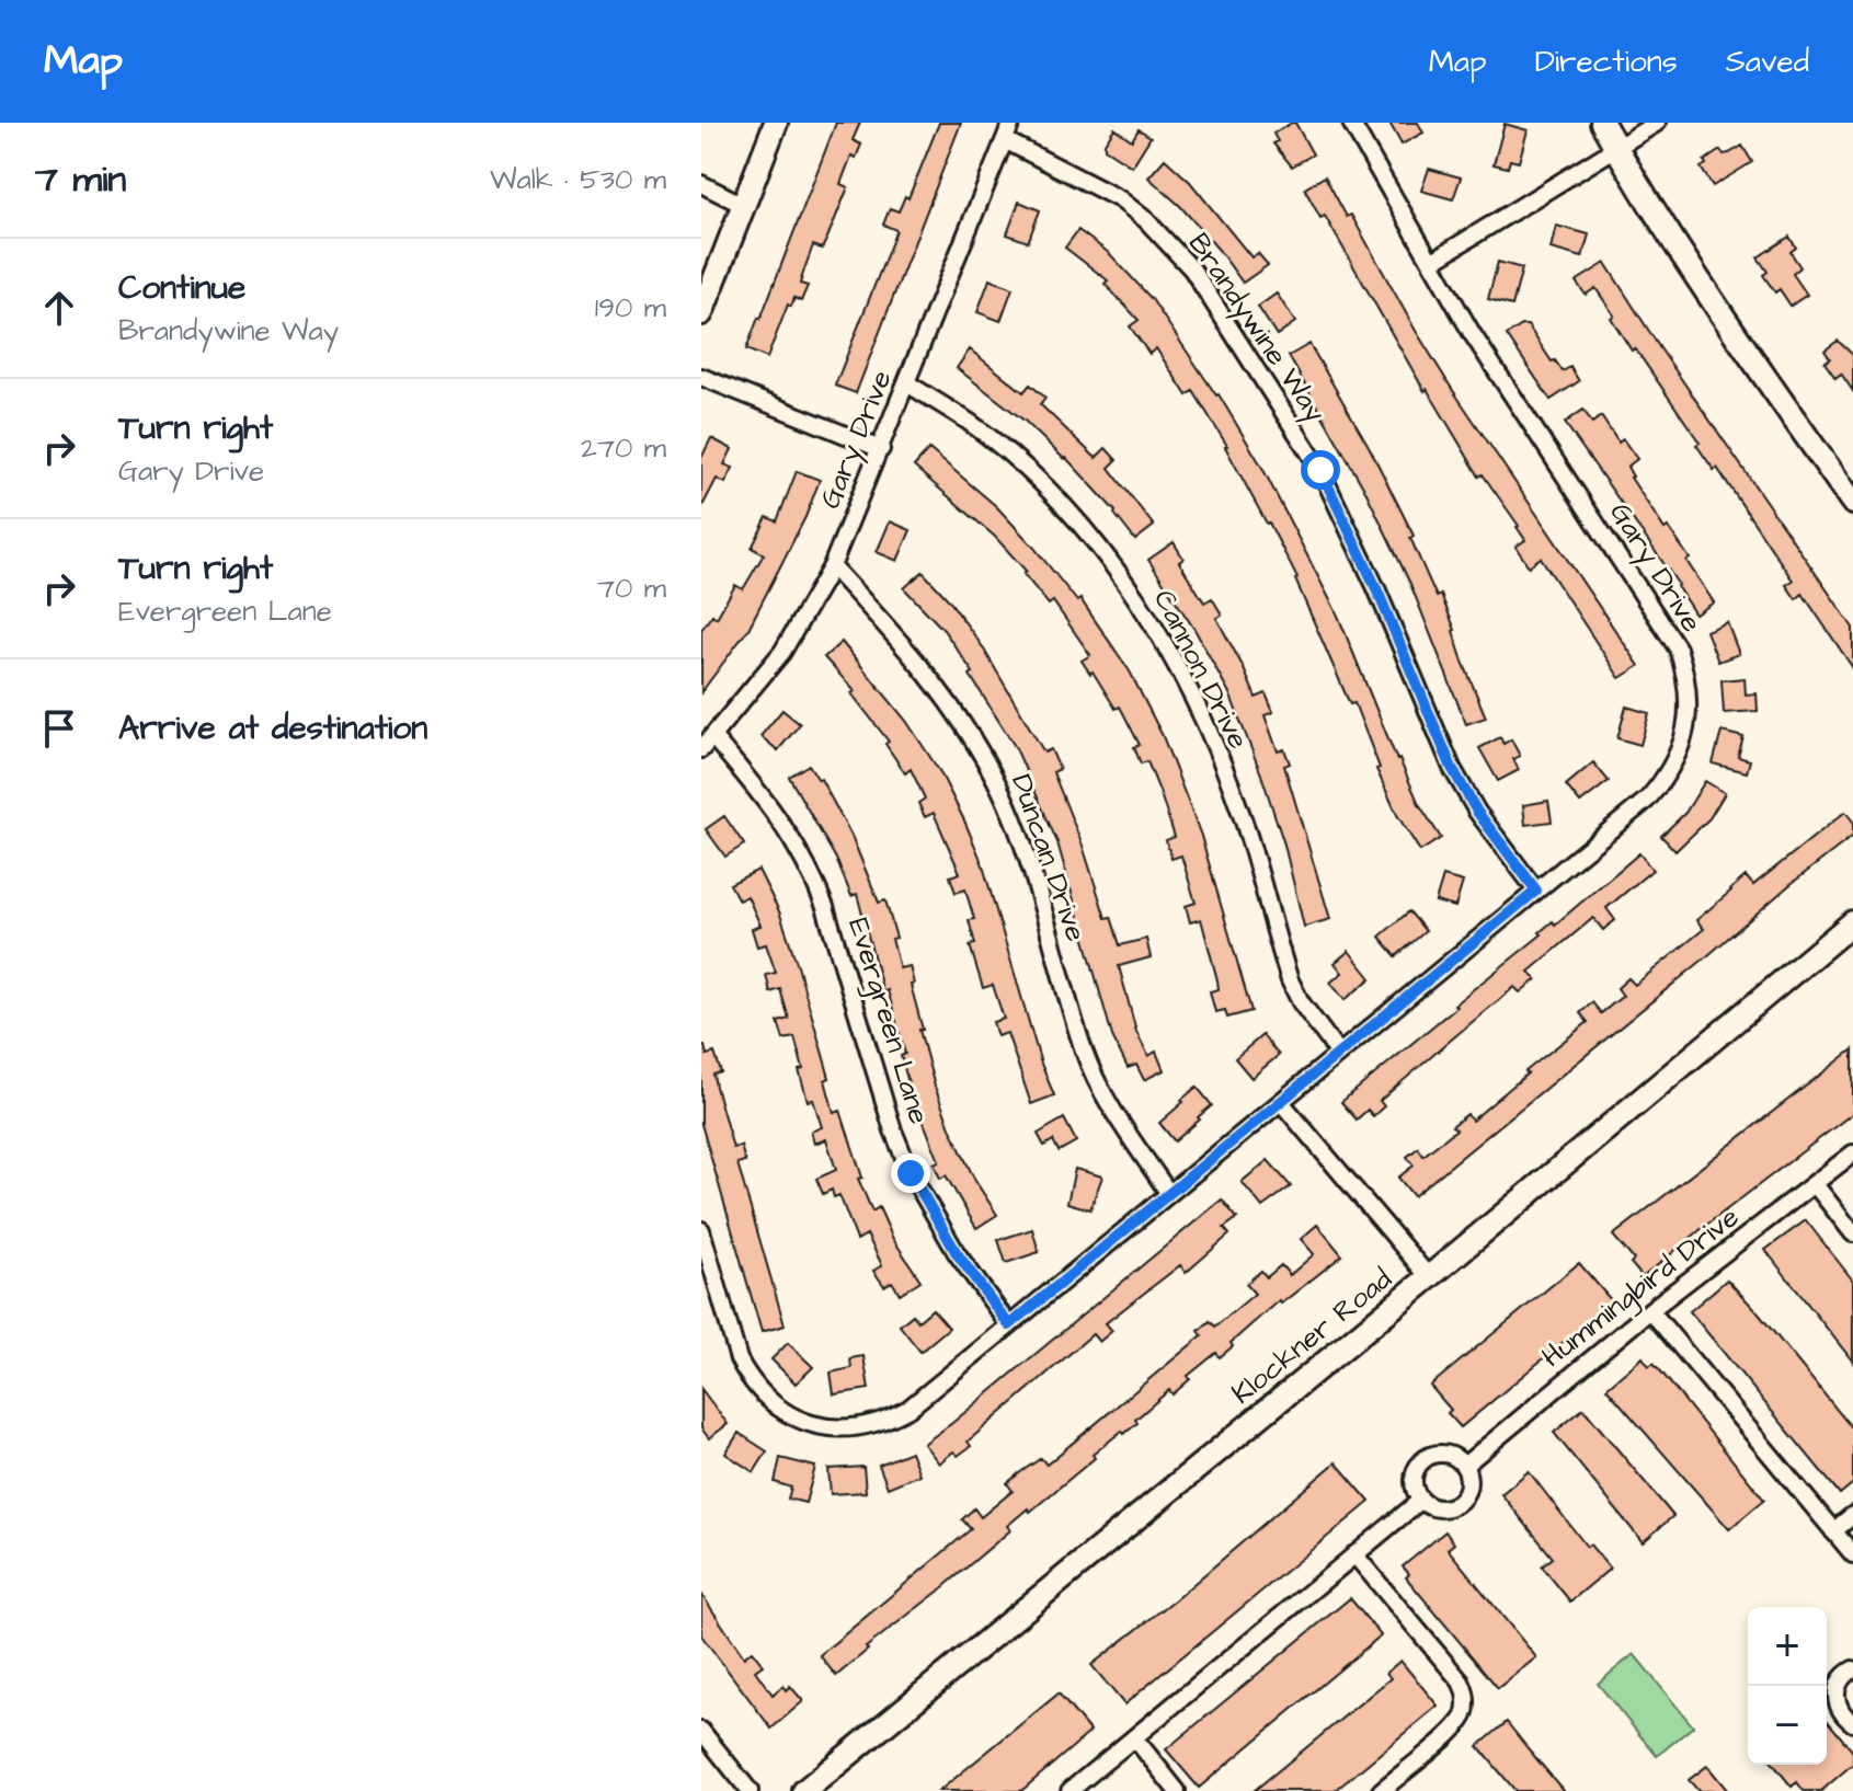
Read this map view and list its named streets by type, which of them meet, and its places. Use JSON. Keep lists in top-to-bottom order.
{
  "streets": {
    "main road": ["Klockner Road"],
    "street": [
      "Brandywine Way",
      "Gary Drive",
      "Cannon Drive",
      "Duncan Drive",
      "Evergreen Lane",
      "Hummingbird Drive"
    ]
  },
  "crossings": [
    ["Brandywine Way", "Gary Drive"],
    ["Gary Drive", "Cannon Drive"],
    ["Gary Drive", "Duncan Drive"],
    ["Gary Drive", "Evergreen Lane"]
  ],
  "page": {
    "header": "Map",
    "nav": ["Map", "Directions", "Saved"],
    "heading": ["7 min", "Walk · 530 m"],
    "list": [
      ["Continue", "Brandywine Way", "190 m"],
      ["Turn right", "Gary Drive", "270 m"],
      ["Turn right", "Evergreen Lane", "70 m"],
      "Arrive at destination"
    ],
    "map_buttons": ["+", "−"]
  }
}
